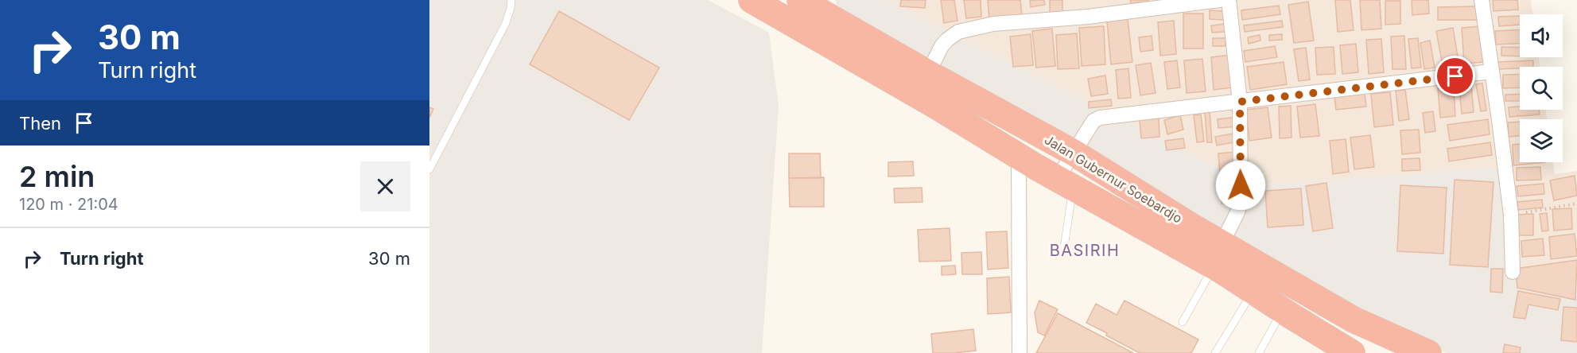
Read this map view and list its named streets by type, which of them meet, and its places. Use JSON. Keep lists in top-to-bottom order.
{
  "streets": {
    "highway": ["Jalan Gubernur Soebardjo"]
  },
  "districts": ["BASIRIH"],
  "page": {
    "turn": ["30 m", "Turn right"],
    "then": "Then",
    "heading": ["2 min", "120 m · 21:04"],
    "list": [
      {
        "name": "Turn right",
        "value": "30 m"
      }
    ]
  }
}
